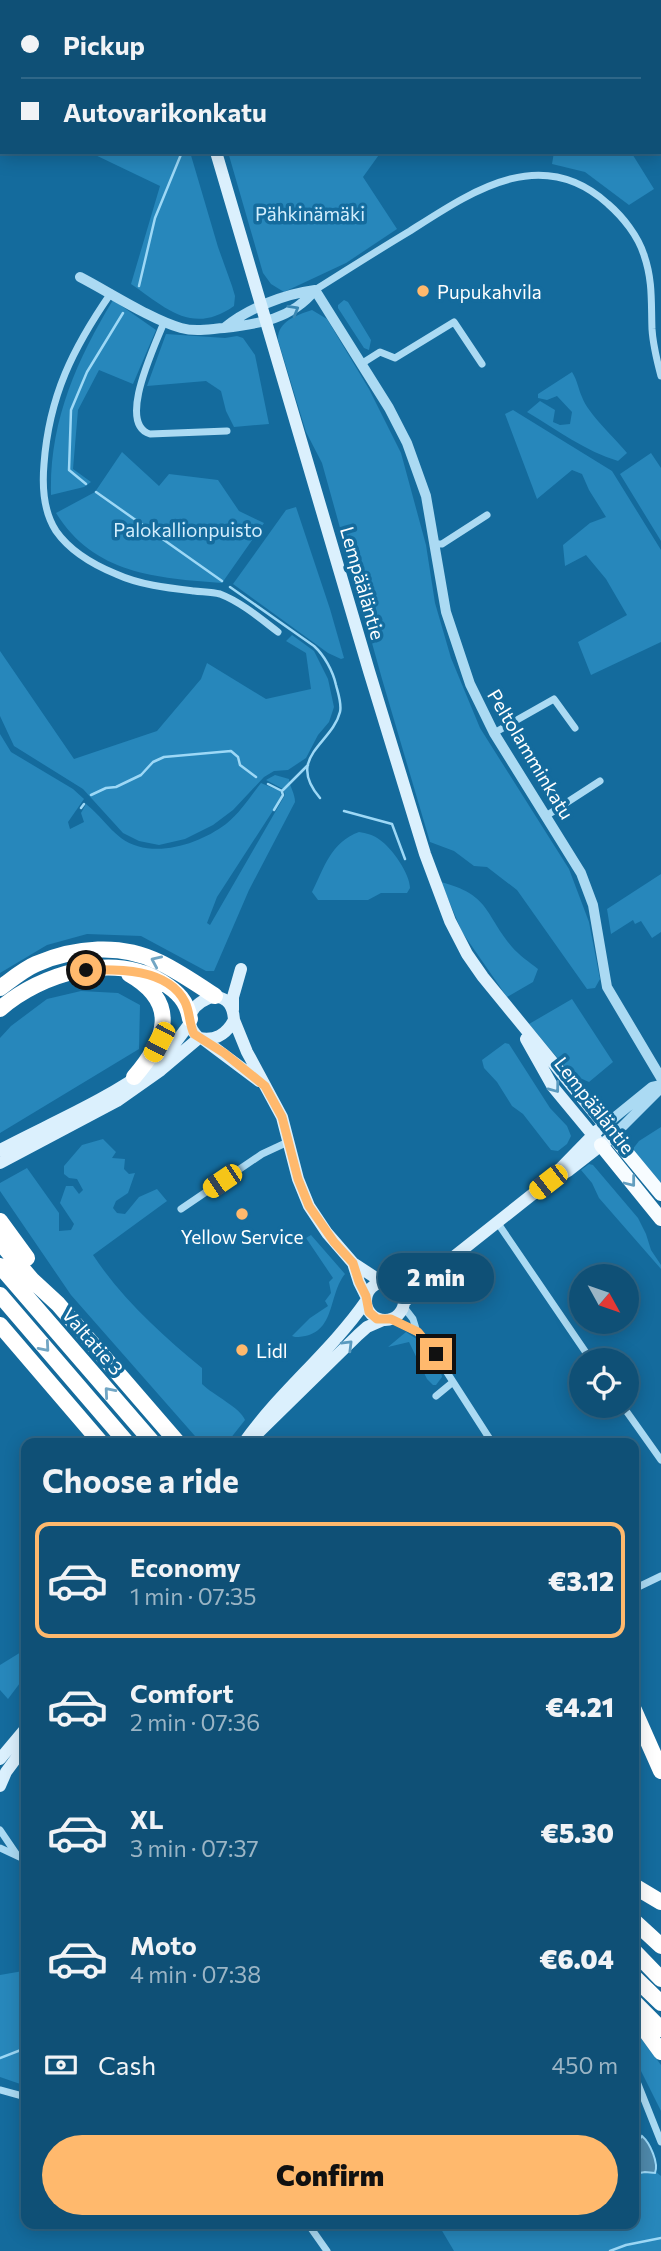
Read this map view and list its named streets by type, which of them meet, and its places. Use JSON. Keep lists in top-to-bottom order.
{
  "streets": {
    "highway": ["Valtatie 3"],
    "main road": ["Lempääläntie"],
    "street": ["Peltolamminkatu"]
  },
  "parks": ["Pähkinämäki", "Palokallionpuisto"],
  "places": ["Pupukahvila", "Yellow Service", "Lidl"],
  "north": "bottom right",
  "page": {
    "banner": ["Pickup", "Autovarikonkatu"],
    "bubble": "2 min",
    "heading": "Choose a ride",
    "list": [
      {
        "name": "Economy",
        "note": "1 min · 07:35",
        "value": "€3.12"
      },
      {
        "name": "Comfort",
        "note": "2 min · 07:36",
        "value": "€4.21"
      },
      {
        "name": "XL",
        "note": "3 min · 07:37",
        "value": "€5.30"
      },
      {
        "name": "Moto",
        "note": "4 min · 07:38",
        "value": "€6.04"
      }
    ],
    "pay": ["Cash", "450 m"],
    "buttons": "Confirm"
  }
}
